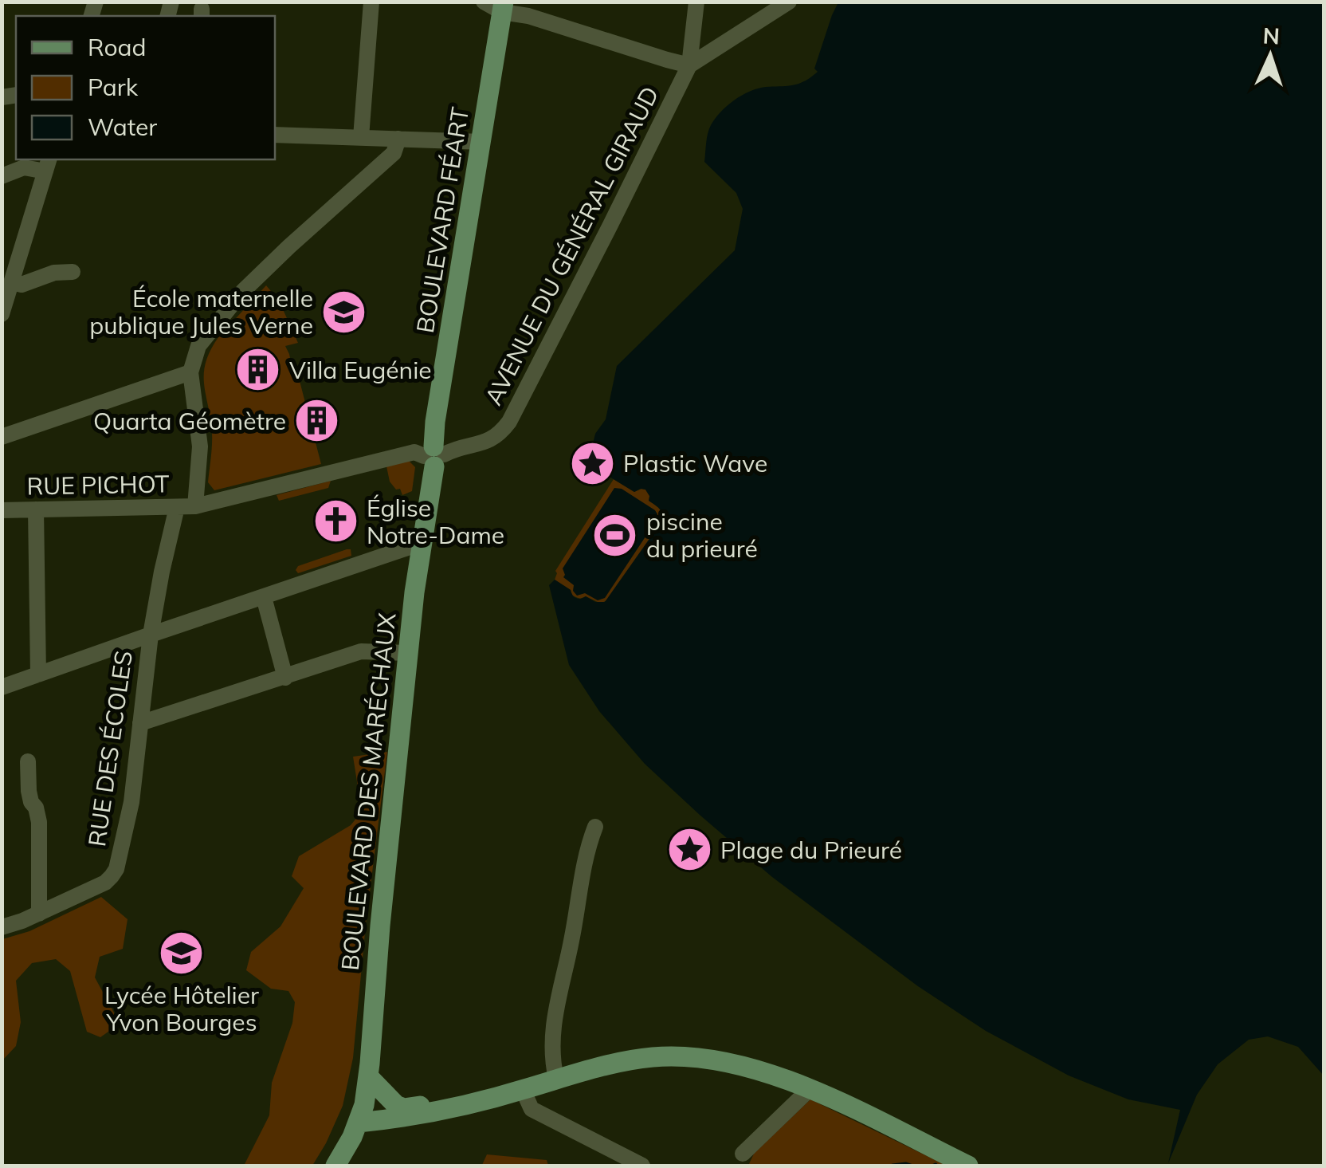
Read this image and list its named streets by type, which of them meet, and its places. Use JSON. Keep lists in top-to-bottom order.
{
  "streets": {
    "main road": ["BOULEVARD FÉART", "BOULEVARD DES MARÉCHAUX"],
    "street": ["AVENUE DU GÉNÉRAL GIRAUD", "RUE PICHOT", "RUE DES ÉCOLES"]
  },
  "crossings": [
    ["BOULEVARD FÉART", "RUE PICHOT"],
    ["BOULEVARD FÉART", "BOULEVARD DES MARÉCHAUX"],
    ["AVENUE DU GÉNÉRAL GIRAUD", "RUE PICHOT"],
    ["RUE PICHOT", "RUE DES ÉCOLES"],
    ["RUE PICHOT", "BOULEVARD DES MARÉCHAUX"]
  ],
  "places": {
    "school or university": ["École maternelle publique Jules Verne", "Lycée Hôtelier Yvon Bourges"],
    "building": ["Villa Eugénie", "Quarta Géomètre"],
    "place": ["Plastic Wave", "Plage du Prieuré"],
    "church": ["Église Notre-Dame"],
    "sports": ["piscine du prieuré"]
  },
  "legend": ["Road", "Park", "Water"],
  "north": "top"
}
